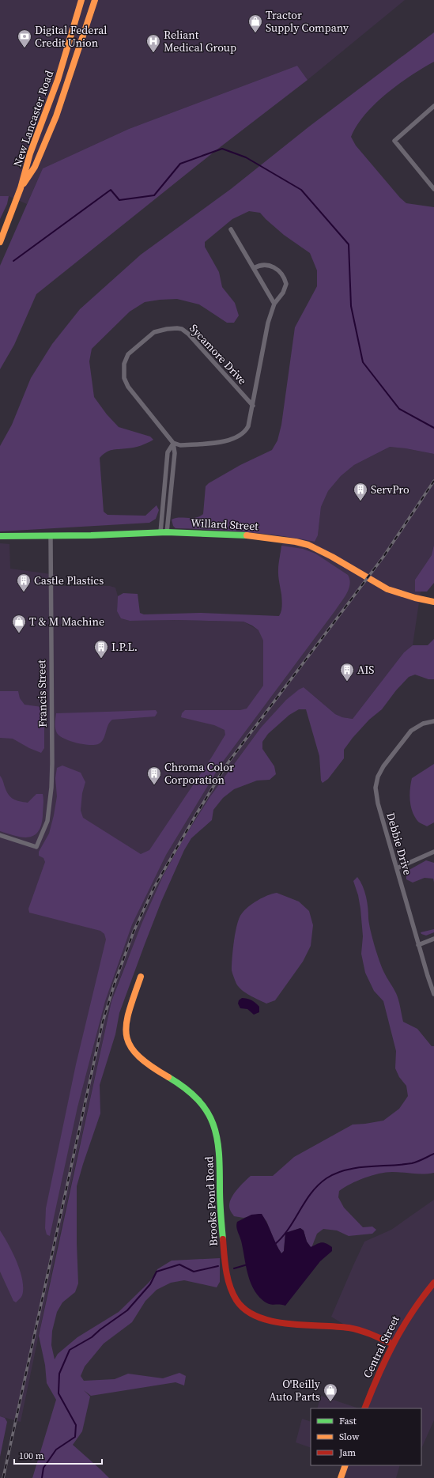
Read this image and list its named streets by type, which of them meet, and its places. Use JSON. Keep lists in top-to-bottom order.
{
  "streets": {
    "street": [
      "New Lancaster Road",
      "Sycamore Drive",
      "Willard Street",
      "Francis Street",
      "Debbie Drive",
      "Brooks Pond Road",
      "Central Street"
    ]
  },
  "crossings": [
    ["Willard Street", "Francis Street"],
    ["Brooks Pond Road", "Central Street"]
  ],
  "places": {
    "shop": ["Tractor Supply Company", "T & M Machine", "O'Reilly Auto Parts"],
    "bank": ["Digital Federal Credit Union"],
    "hospital": ["Reliant Medical Group"],
    "building": [
      "ServPro",
      "Castle Plastics",
      "I.P.L.",
      "AIS",
      "Chroma Color Corporation"
    ]
  },
  "legend": ["Fast", "Slow", "Jam"],
  "scale_bar": "100 m"
}
